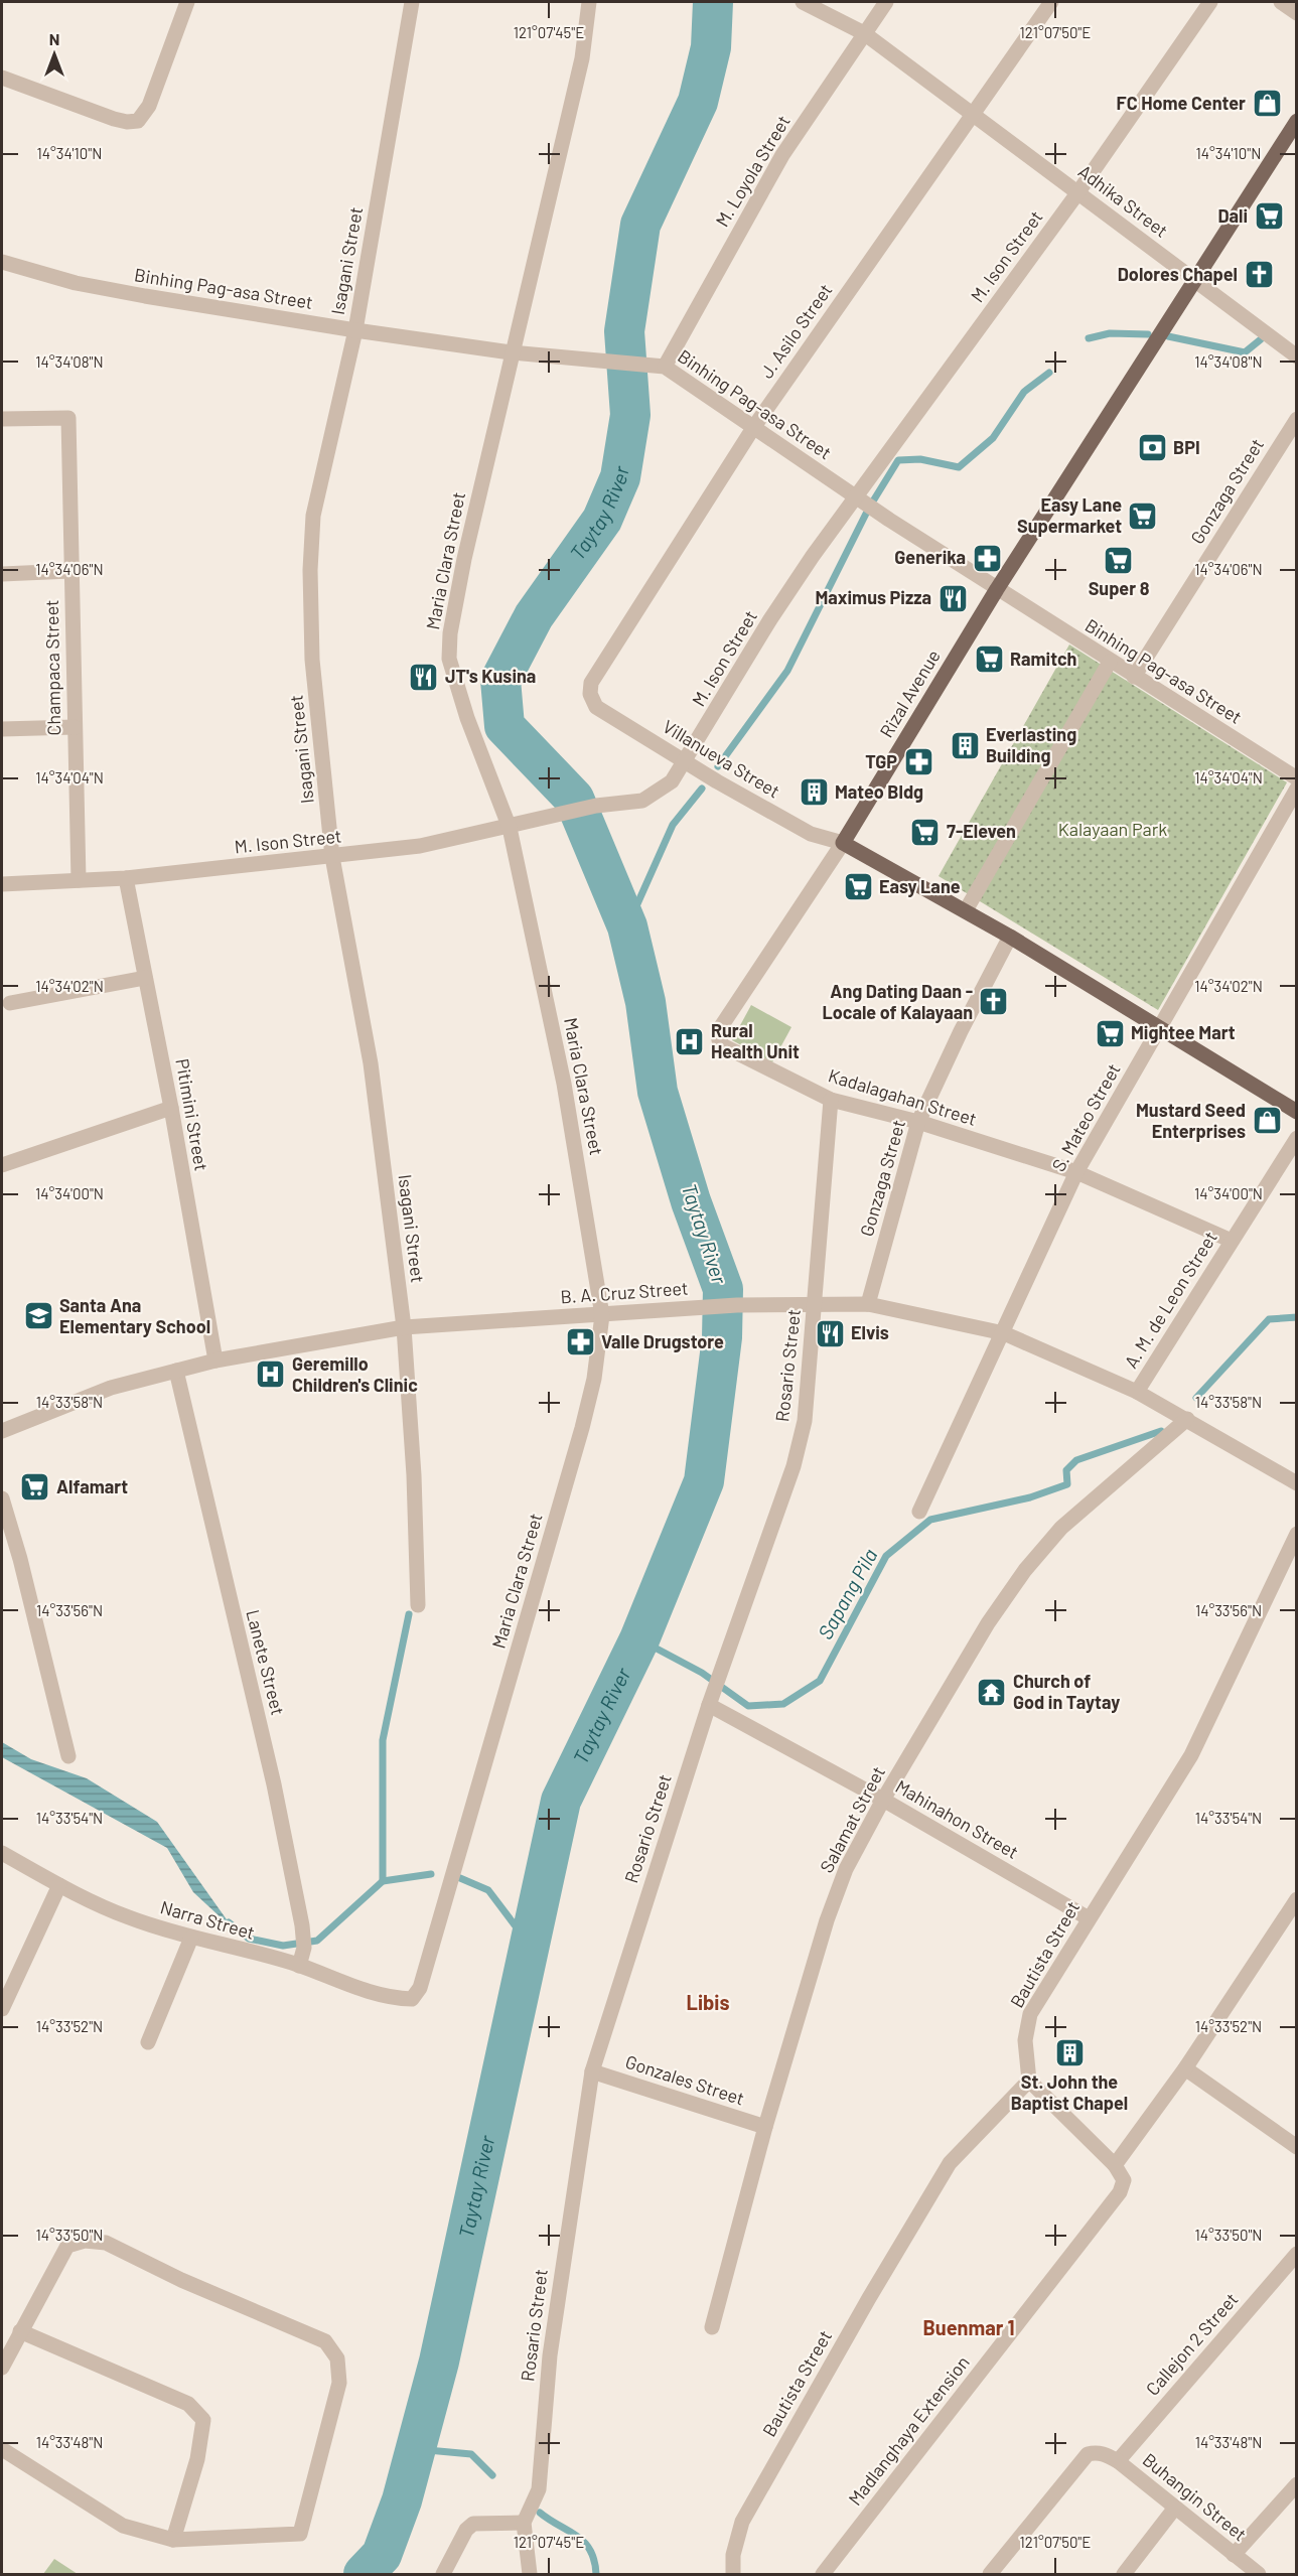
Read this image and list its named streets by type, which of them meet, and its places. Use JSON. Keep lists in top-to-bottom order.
{
  "streets": {
    "main road": ["Rizal Avenue"],
    "street": [
      "M. Loyola Street",
      "Adhika Street",
      "M. Ison Street",
      "Isagani Street",
      "Binhing Pag-asa Street",
      "J. Asilo Street",
      "Gonzaga Street",
      "Maria Clara Street",
      "Champaca Street",
      "Villanueva Street",
      "Kadalagahan Street",
      "Pitimini Street",
      "S. Mateo Street",
      "B. A. Cruz Street",
      "A. M. de Leon Street",
      "Rosario Street",
      "Lanete Street",
      "Salamat Street",
      "Mahinahon Street",
      "Narra Street",
      "Bautista Street",
      "Gonzales Street",
      "Callejon 2 Street",
      "Madlanghaya Extension",
      "Buhangin Street"
    ]
  },
  "crossings": [
    ["M. Loyola Street", "Adhika Street"],
    ["M. Loyola Street", "Binhing Pag-asa Street"],
    ["Adhika Street", "M. Ison Street"],
    ["Adhika Street", "J. Asilo Street"],
    ["Adhika Street", "Rizal Avenue"],
    ["M. Ison Street", "Isagani Street"],
    ["M. Ison Street", "Binhing Pag-asa Street"],
    ["M. Ison Street", "Maria Clara Street"],
    ["M. Ison Street", "Champaca Street"],
    ["M. Ison Street", "Villanueva Street"],
    ["M. Ison Street", "Pitimini Street"],
    ["Isagani Street", "Binhing Pag-asa Street"],
    ["Isagani Street", "B. A. Cruz Street"],
    ["Binhing Pag-asa Street", "J. Asilo Street"],
    ["Binhing Pag-asa Street", "Gonzaga Street"],
    ["Binhing Pag-asa Street", "Maria Clara Street"],
    ["Binhing Pag-asa Street", "Rizal Avenue"],
    ["J. Asilo Street", "Villanueva Street"],
    ["Gonzaga Street", "Kadalagahan Street"],
    ["Gonzaga Street", "B. A. Cruz Street"],
    ["Maria Clara Street", "B. A. Cruz Street"],
    ["Maria Clara Street", "Narra Street"],
    ["Rizal Avenue", "Villanueva Street"],
    ["Rizal Avenue", "Kadalagahan Street"],
    ["Villanueva Street", "Kadalagahan Street"],
    ["Kadalagahan Street", "S. Mateo Street"],
    ["Kadalagahan Street", "A. M. de Leon Street"],
    ["Kadalagahan Street", "Rosario Street"],
    ["Pitimini Street", "B. A. Cruz Street"],
    ["S. Mateo Street", "B. A. Cruz Street"],
    ["B. A. Cruz Street", "A. M. de Leon Street"],
    ["B. A. Cruz Street", "Rosario Street"],
    ["B. A. Cruz Street", "Lanete Street"],
    ["B. A. Cruz Street", "Salamat Street"],
    ["Rosario Street", "Mahinahon Street"],
    ["Rosario Street", "Gonzales Street"],
    ["Lanete Street", "Narra Street"],
    ["Salamat Street", "Mahinahon Street"],
    ["Salamat Street", "Gonzales Street"],
    ["Mahinahon Street", "Bautista Street"],
    ["Callejon 2 Street", "Buhangin Street"]
  ],
  "districts": ["Libis", "Buenmar 1"],
  "water": ["Taytay River", "Sapang Pila"],
  "parks": ["Kalayaan Park"],
  "places": {
    "shop": ["FC Home Center", "Mustard Seed Enterprises"],
    "supermarket": [
      "Dali",
      "Easy Lane Supermarket",
      "Super 8",
      "Ramitch",
      "7-Eleven",
      "Easy Lane",
      "Mightee Mart",
      "Alfamart"
    ],
    "church": ["Dolores Chapel", "Ang Dating Daan - Locale of Kalayaan"],
    "bank": ["BPI"],
    "pharmacy": ["Generika", "TGP", "Valle Drugstore"],
    "restaurant": ["Maximus Pizza", "JT's Kusina", "Elvis"],
    "building": ["Everlasting Building", "Mateo Bldg", "St. John the Baptist Chapel"],
    "hospital": ["Rural Health Unit", "Geremillo Children's Clinic"],
    "school or university": ["Santa Ana Elementary School"],
    "temple": ["Church of God in Taytay"]
  },
  "north": "top",
  "coordinates": [
    "121°07'45\"E",
    "121°07'50\"E",
    "14°34'10\"N",
    "14°34'08\"N",
    "14°34'06\"N",
    "14°34'04\"N",
    "14°34'02\"N",
    "14°34'00\"N",
    "14°33'58\"N",
    "14°33'56\"N",
    "14°33'54\"N",
    "14°33'52\"N",
    "14°33'50\"N",
    "14°33'48\"N"
  ]
}
